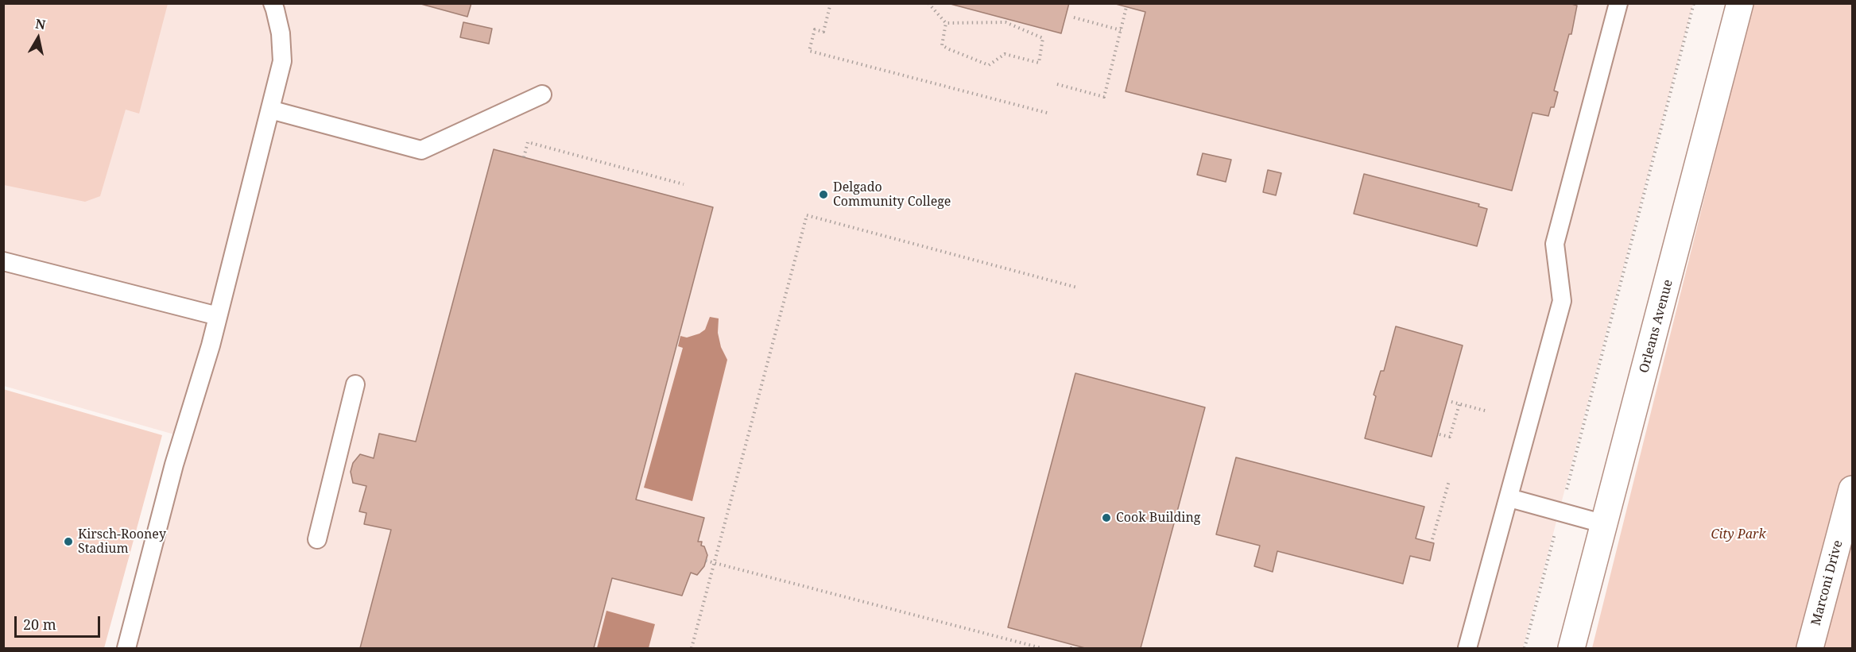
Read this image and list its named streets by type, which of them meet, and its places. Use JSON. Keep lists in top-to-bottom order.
{
  "streets": {
    "street": ["Orleans Avenue", "Marconi Drive"]
  },
  "parks": ["City Park"],
  "places": ["Delgado Community College", "Cook Building", "Kirsch-Rooney Stadium"],
  "scale_bar": "20 m",
  "north": "top"
}
